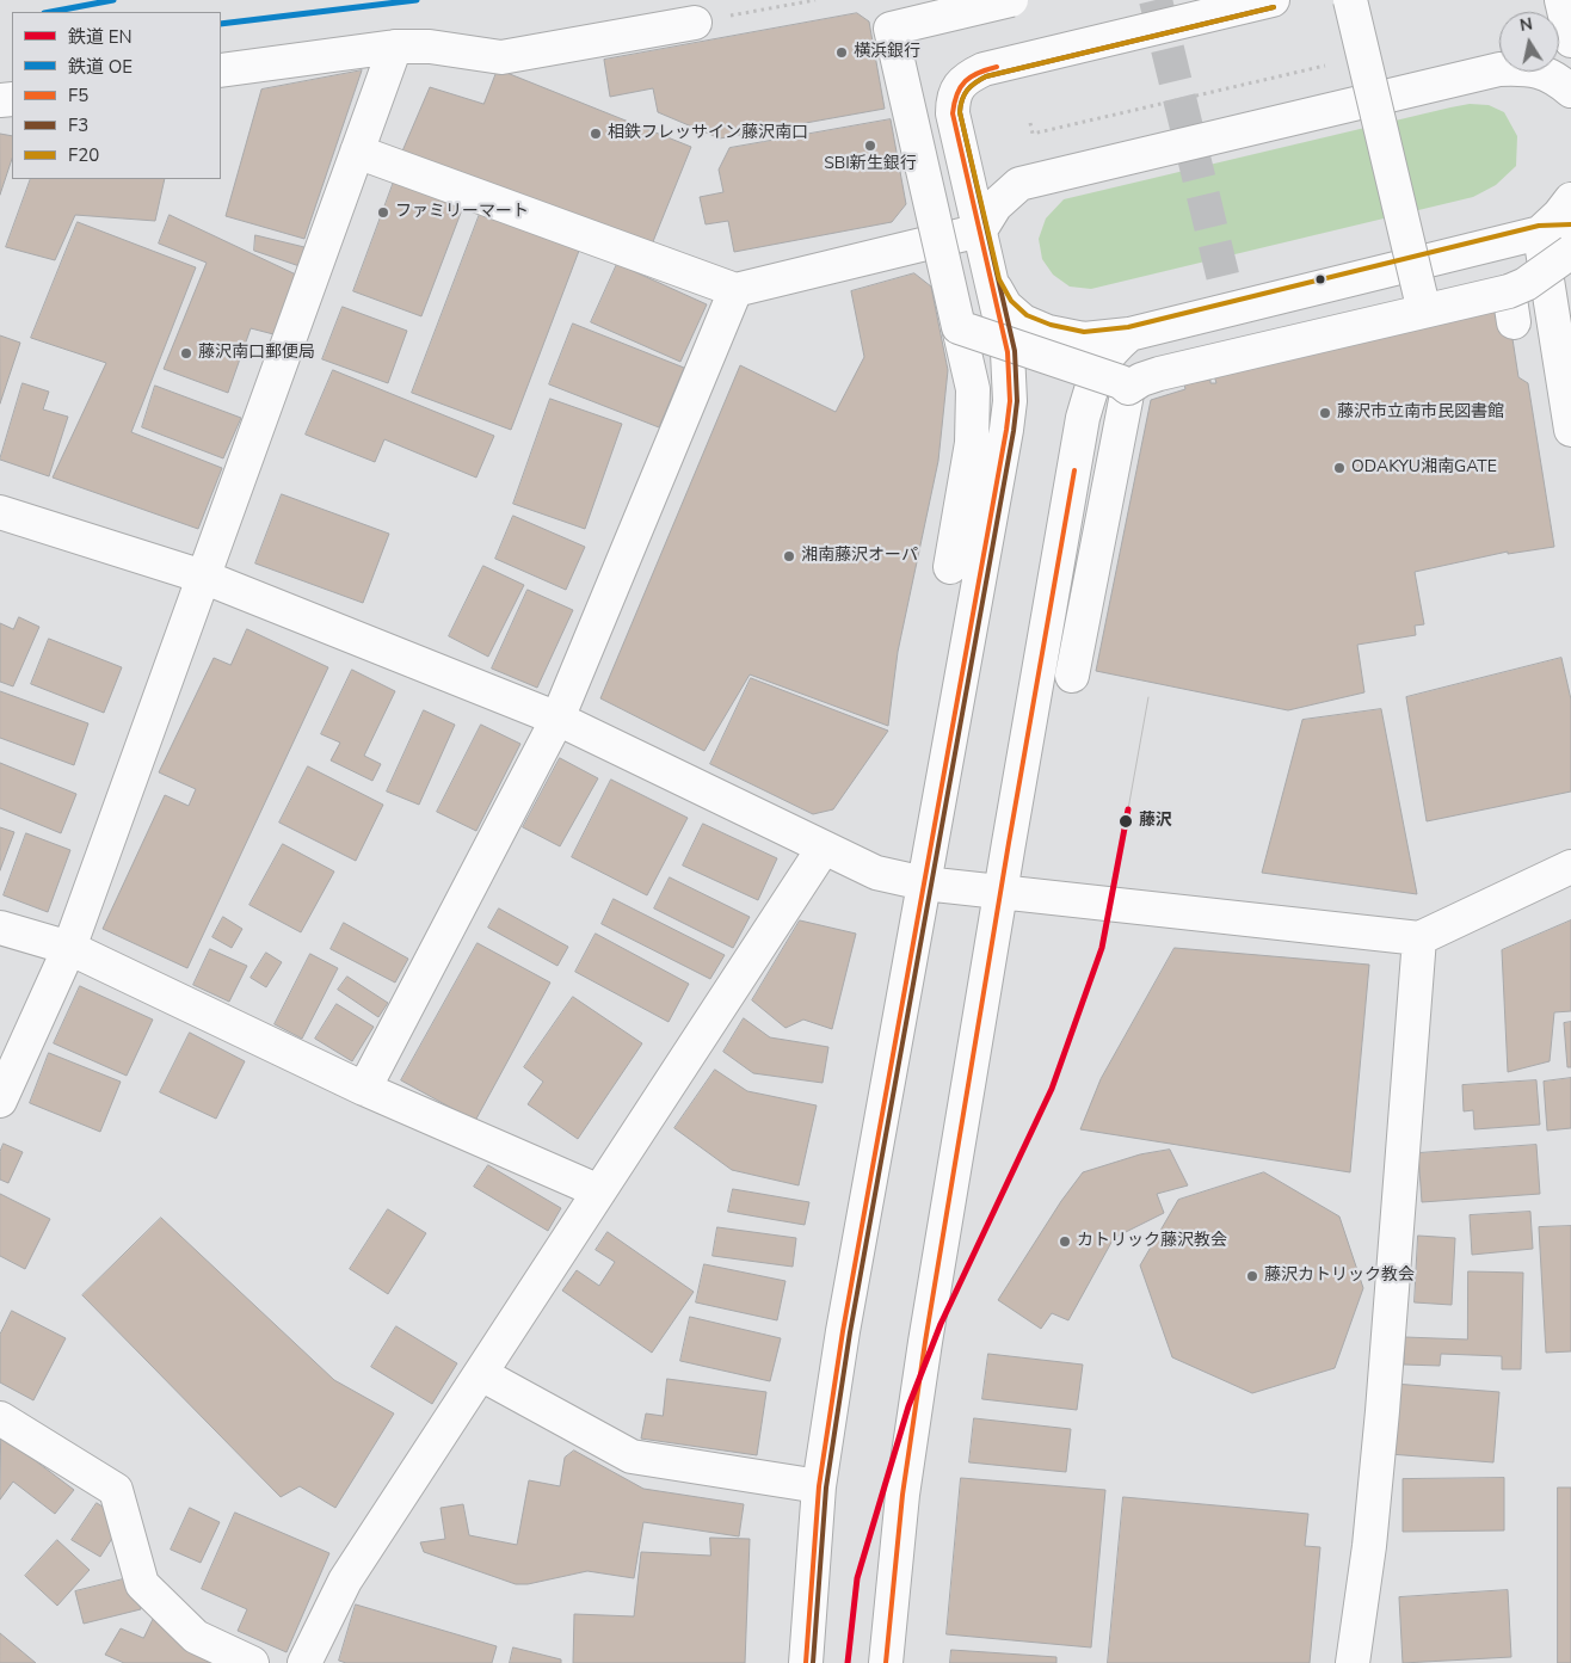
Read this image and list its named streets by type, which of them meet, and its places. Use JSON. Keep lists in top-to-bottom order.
{
  "places": [
    "横浜銀行",
    "相鉄フレッサイン藤沢南口",
    "SBI新生銀行",
    "ファミリーマート",
    "藤沢南口郵便局",
    "藤沢市立南市民図書館",
    "ODAKYU湘南GATE",
    "湘南藤沢オーパ",
    "藤沢",
    "カトリック藤沢教会",
    "藤沢カトリック教会"
  ],
  "lines": [
    "rail line OE",
    "transit line F3",
    "transit line F20",
    "transit line F5",
    "rail line EN"
  ],
  "legend": [
    "鉄道 EN",
    "鉄道 OE",
    "F5",
    "F3",
    "F20"
  ],
  "north": "top"
}
